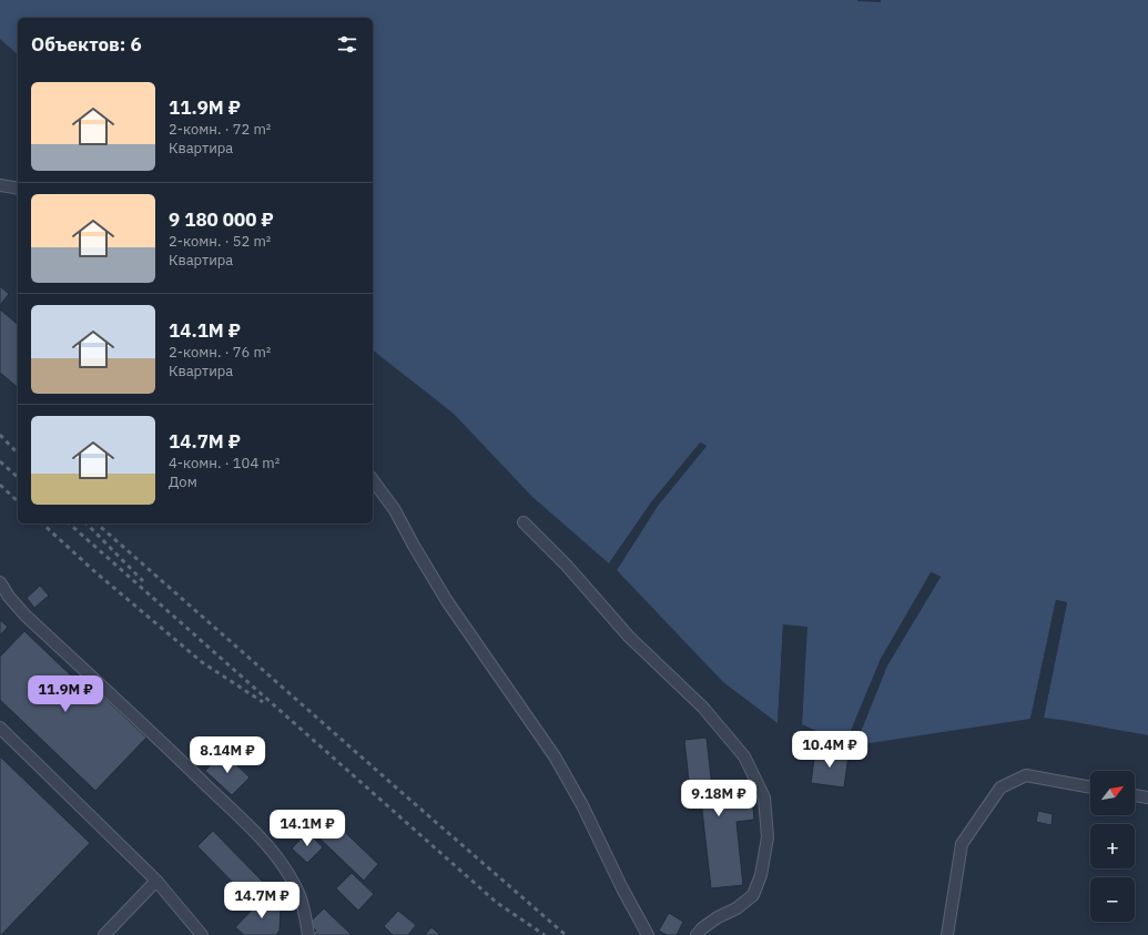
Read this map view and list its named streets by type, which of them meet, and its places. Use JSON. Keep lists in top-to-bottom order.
{
  "north": "top right",
  "page": {
    "heading": "Объектов: 6",
    "list": [
      {
        "name": "11.9M ₽",
        "note": "2-комн. · 72 m² · Квартира"
      },
      {
        "name": "9 180 000 ₽",
        "note": "2-комн. · 52 m² · Квартира"
      },
      {
        "name": "14.1M ₽",
        "note": "2-комн. · 76 m² · Квартира"
      },
      {
        "name": "14.7M ₽",
        "note": "4-комн. · 104 m² · Дом"
      }
    ],
    "price": [
      "11.9M ₽",
      "10.4M ₽",
      "8.14M ₽",
      "9.18M ₽",
      "14.1M ₽",
      "14.7M ₽"
    ],
    "map_buttons": ["+", "−"]
  }
}
